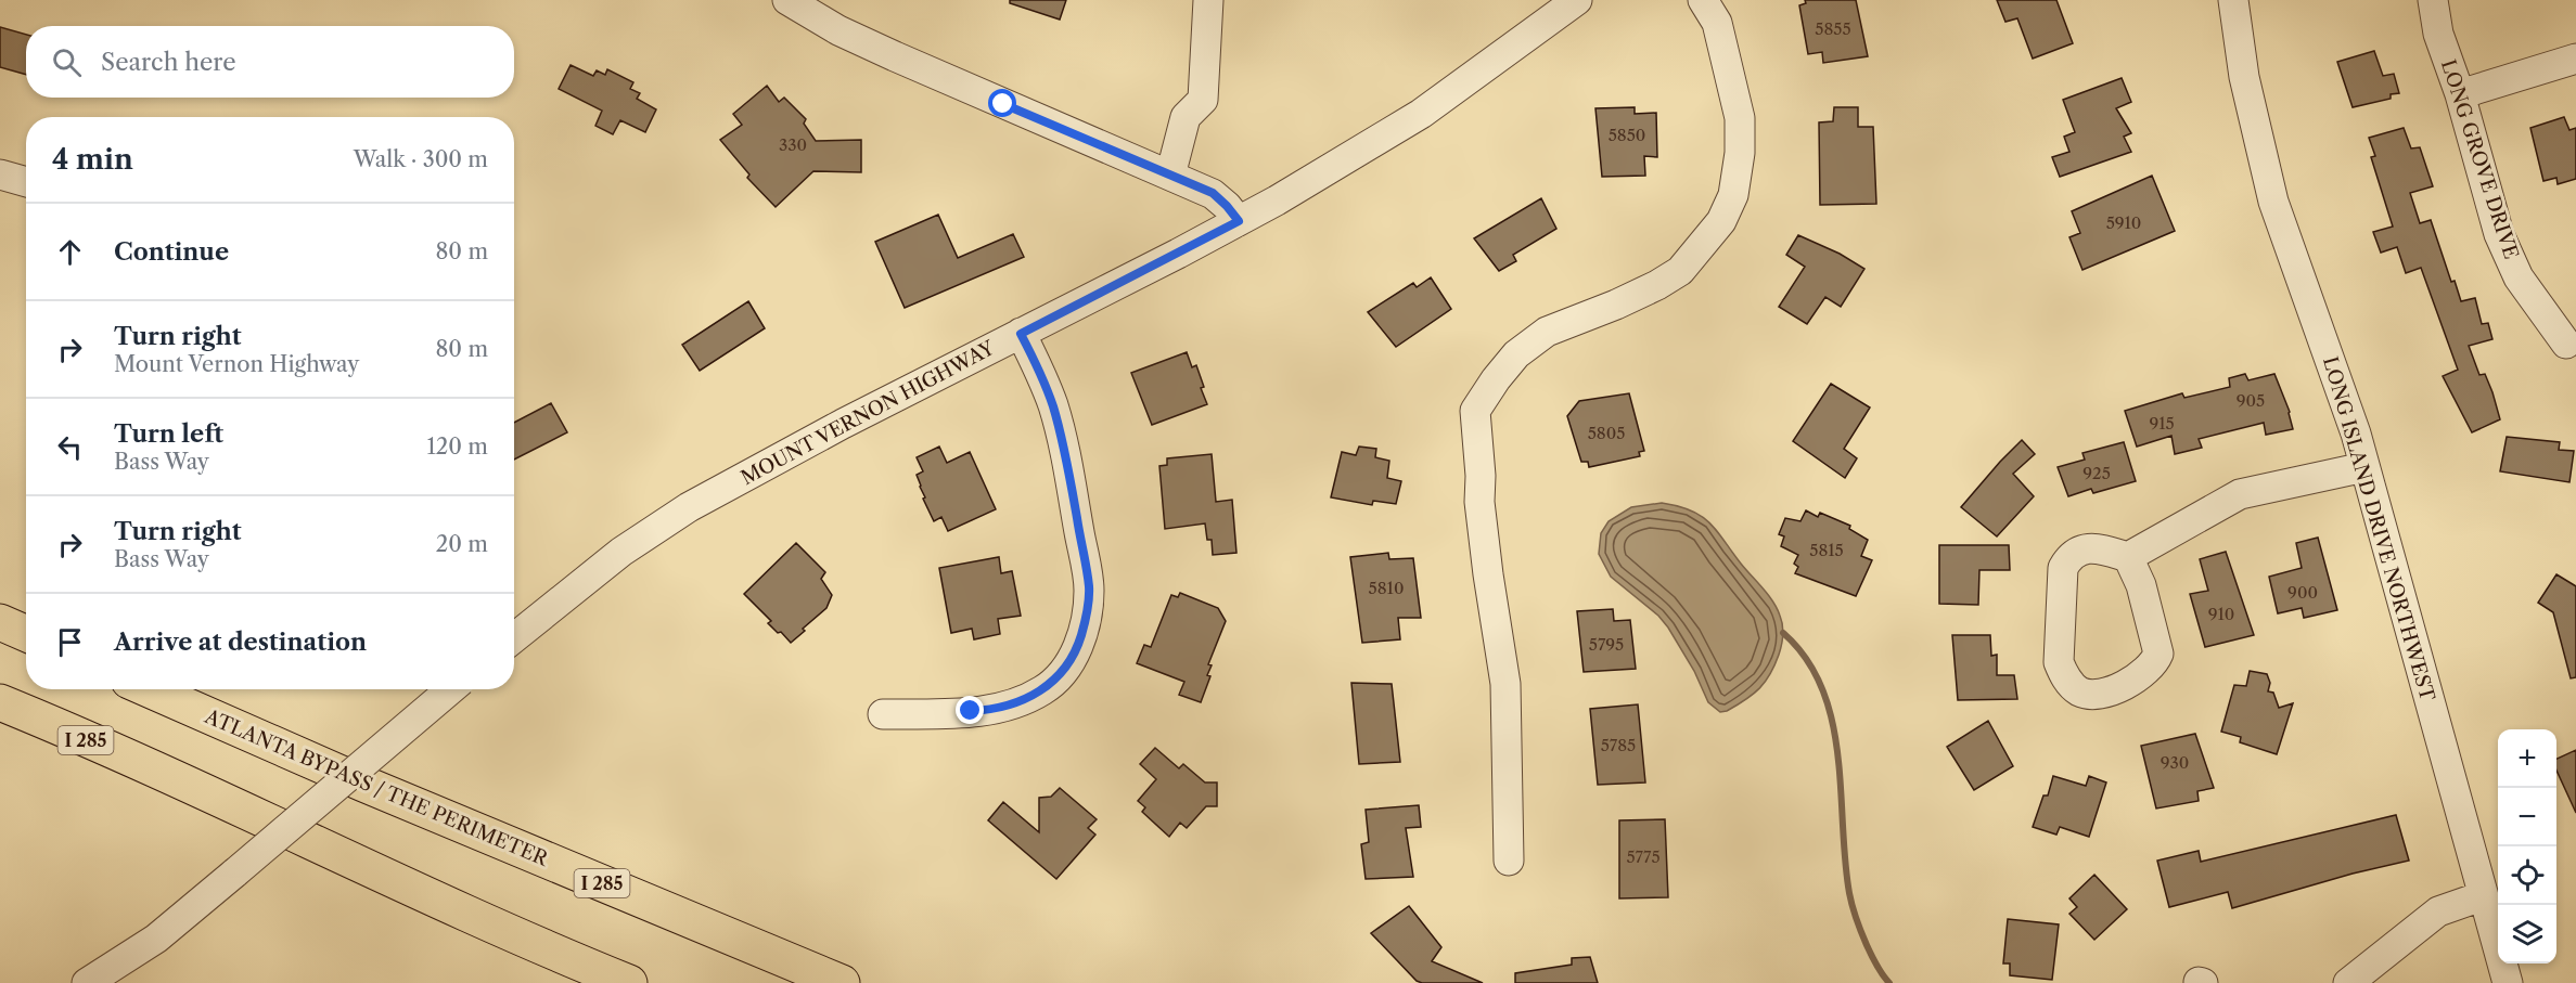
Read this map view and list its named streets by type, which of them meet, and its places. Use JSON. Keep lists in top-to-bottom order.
{
  "streets": {
    "highway": ["I 285", "ATLANTA BYPASS / THE PERIMETER"],
    "street": ["LONG GROVE DRIVE", "MOUNT VERNON HIGHWAY", "LONG ISLAND DRIVE NORTHWEST"]
  },
  "house_numbers": [
    "5855",
    "5850",
    "330",
    "5910",
    "905",
    "915",
    "5805",
    "925",
    "5815",
    "5810",
    "900",
    "910",
    "5795",
    "5785",
    "930",
    "5775"
  ],
  "page": {
    "search": "Search here",
    "heading": ["4 min", "Walk · 300 m"],
    "list": [
      ["Continue", "80 m"],
      ["Turn right", "Mount Vernon Highway", "80 m"],
      ["Turn left", "Bass Way", "120 m"],
      ["Turn right", "Bass Way", "20 m"],
      "Arrive at destination"
    ],
    "map_buttons": ["+", "−"]
  }
}
